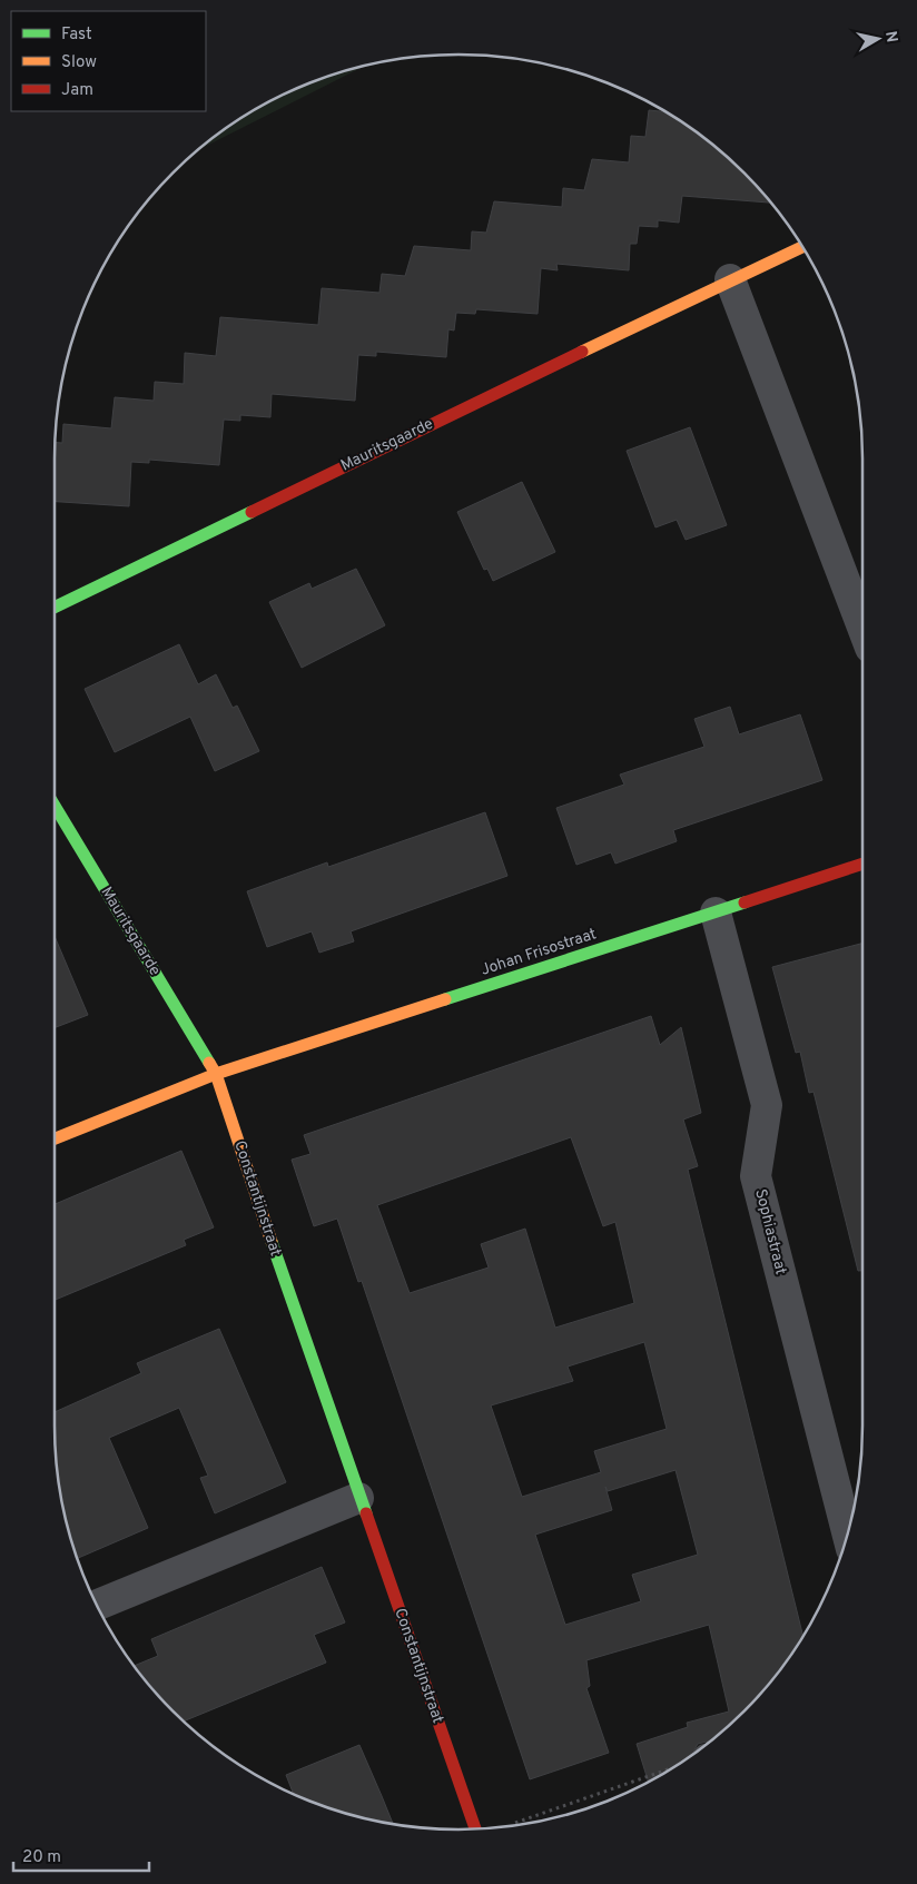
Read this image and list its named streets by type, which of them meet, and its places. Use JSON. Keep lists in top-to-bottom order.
{
  "streets": {
    "street": [
      "Mauritsgaarde",
      "Johan Frisostraat",
      "Constantijnstraat",
      "Sophiastraat"
    ]
  },
  "crossings": [
    ["Mauritsgaarde", "Johan Frisostraat"],
    ["Mauritsgaarde", "Constantijnstraat"],
    ["Johan Frisostraat", "Constantijnstraat"],
    ["Johan Frisostraat", "Sophiastraat"]
  ],
  "legend": ["Fast", "Slow", "Jam"],
  "scale_bar": "20 m",
  "north": "right"
}
